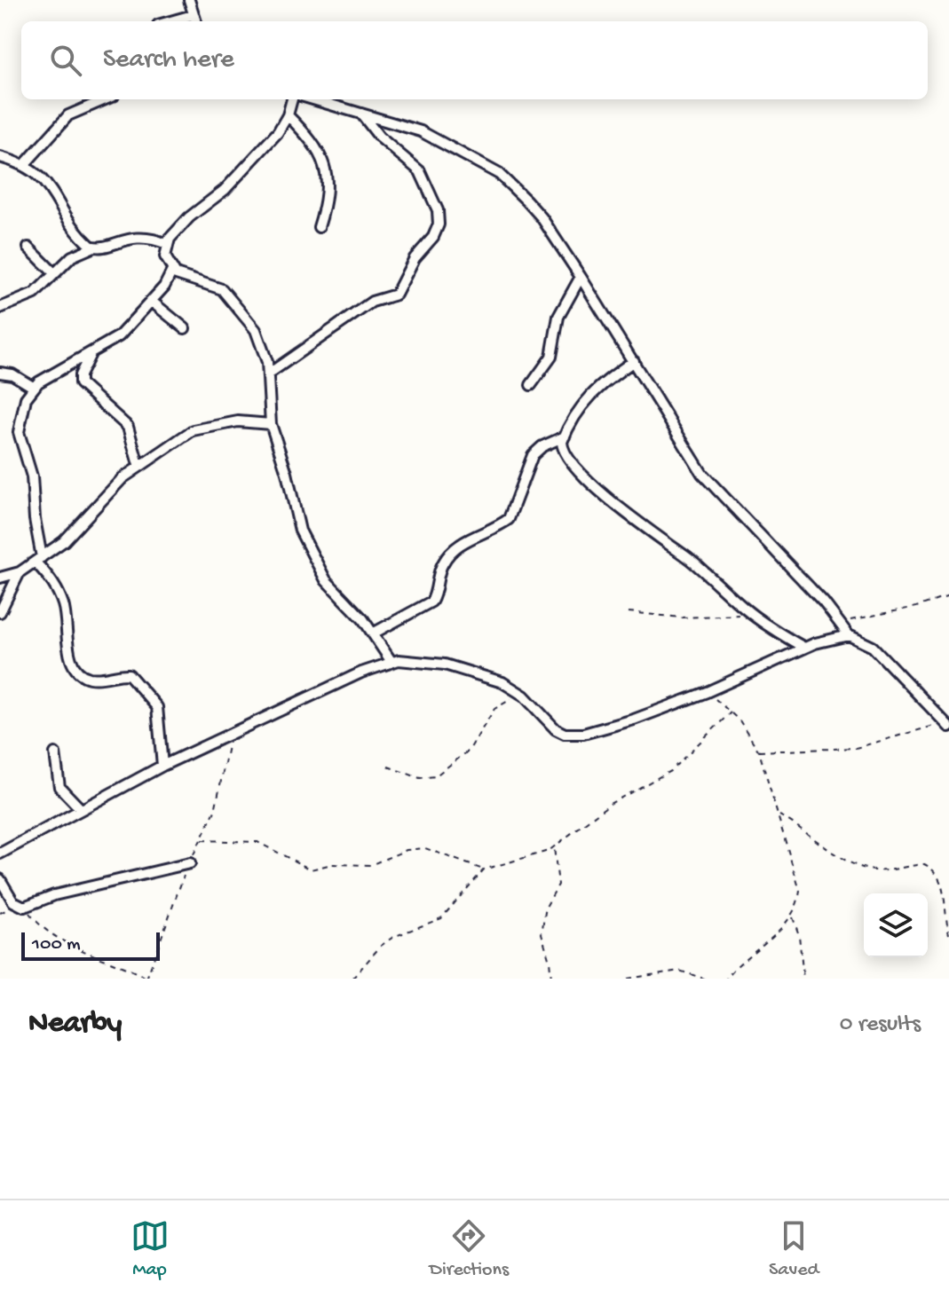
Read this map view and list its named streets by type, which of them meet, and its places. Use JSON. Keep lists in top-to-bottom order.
{
  "scale_bar": "100 m",
  "page": {
    "search": "Search here",
    "scale": "100 m",
    "heading": ["Nearby", "0 results"],
    "nav": ["Map", "Directions", "Saved"]
  }
}
